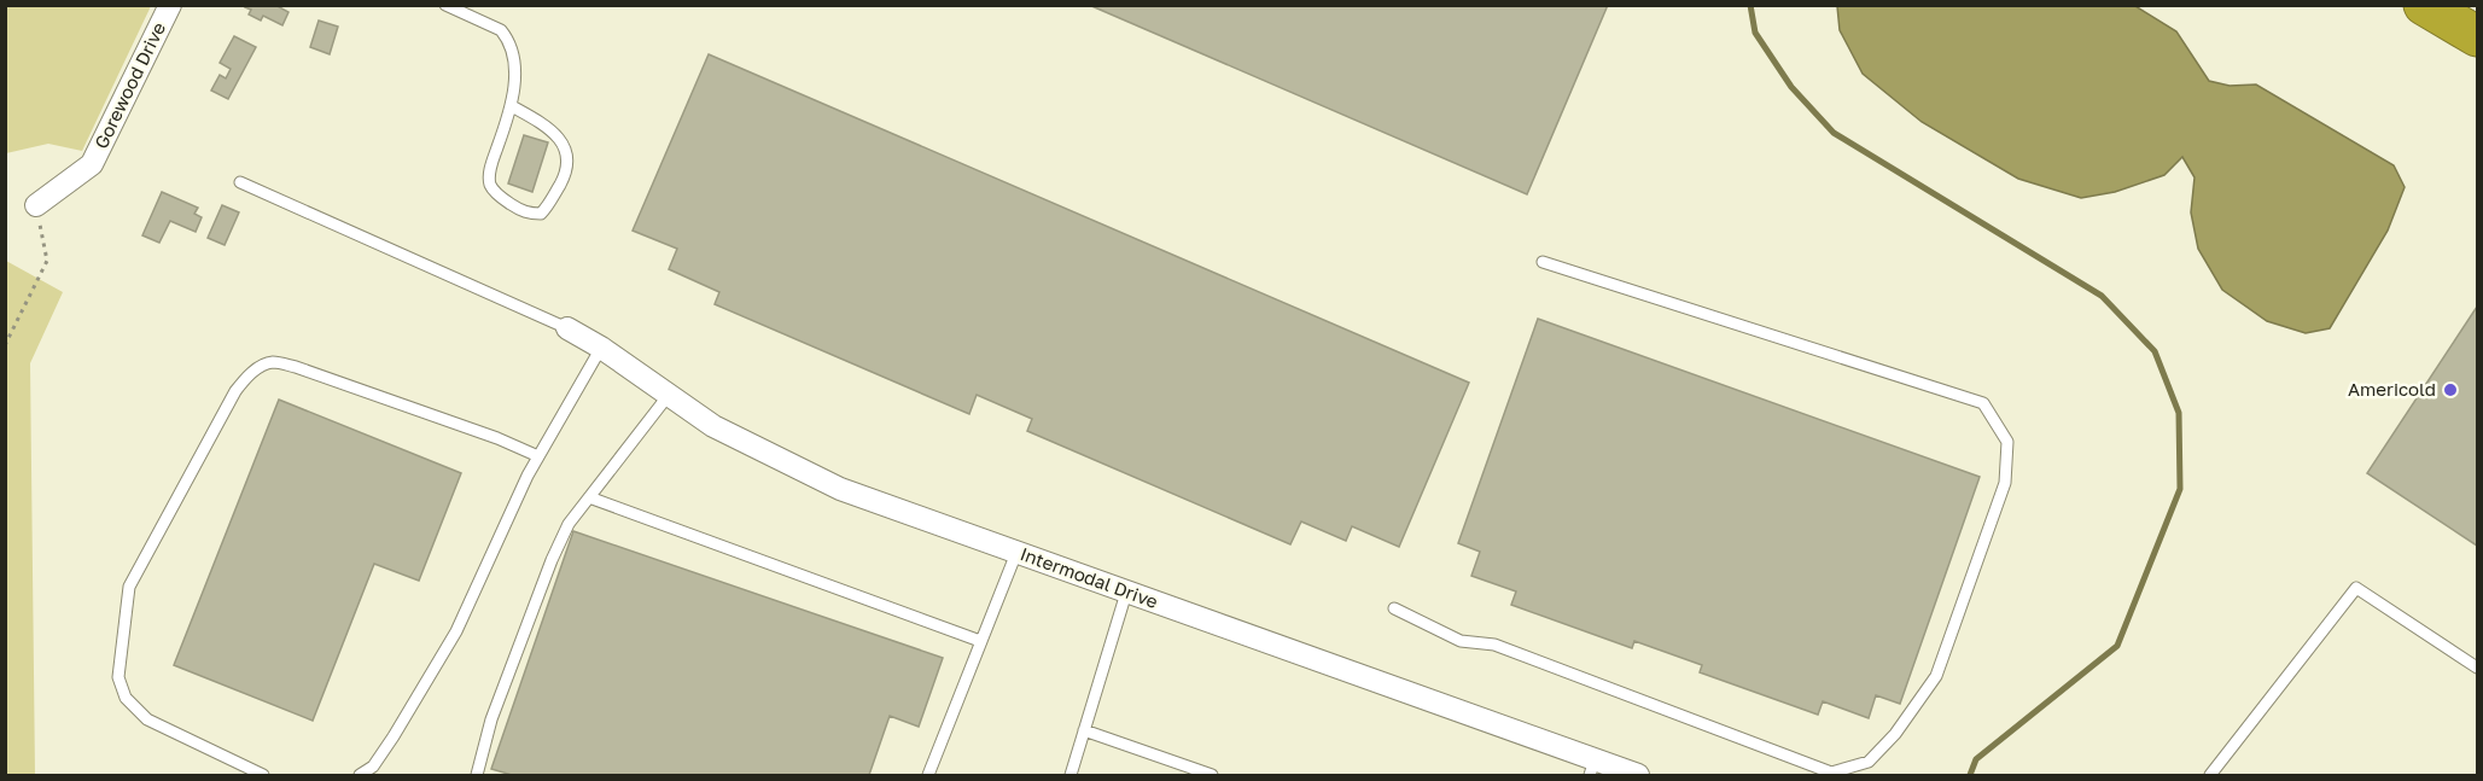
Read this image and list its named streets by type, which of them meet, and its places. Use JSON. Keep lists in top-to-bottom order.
{
  "streets": {
    "street": ["Gorewood Drive", "Intermodal Drive"]
  },
  "places": ["Americold"]
}
